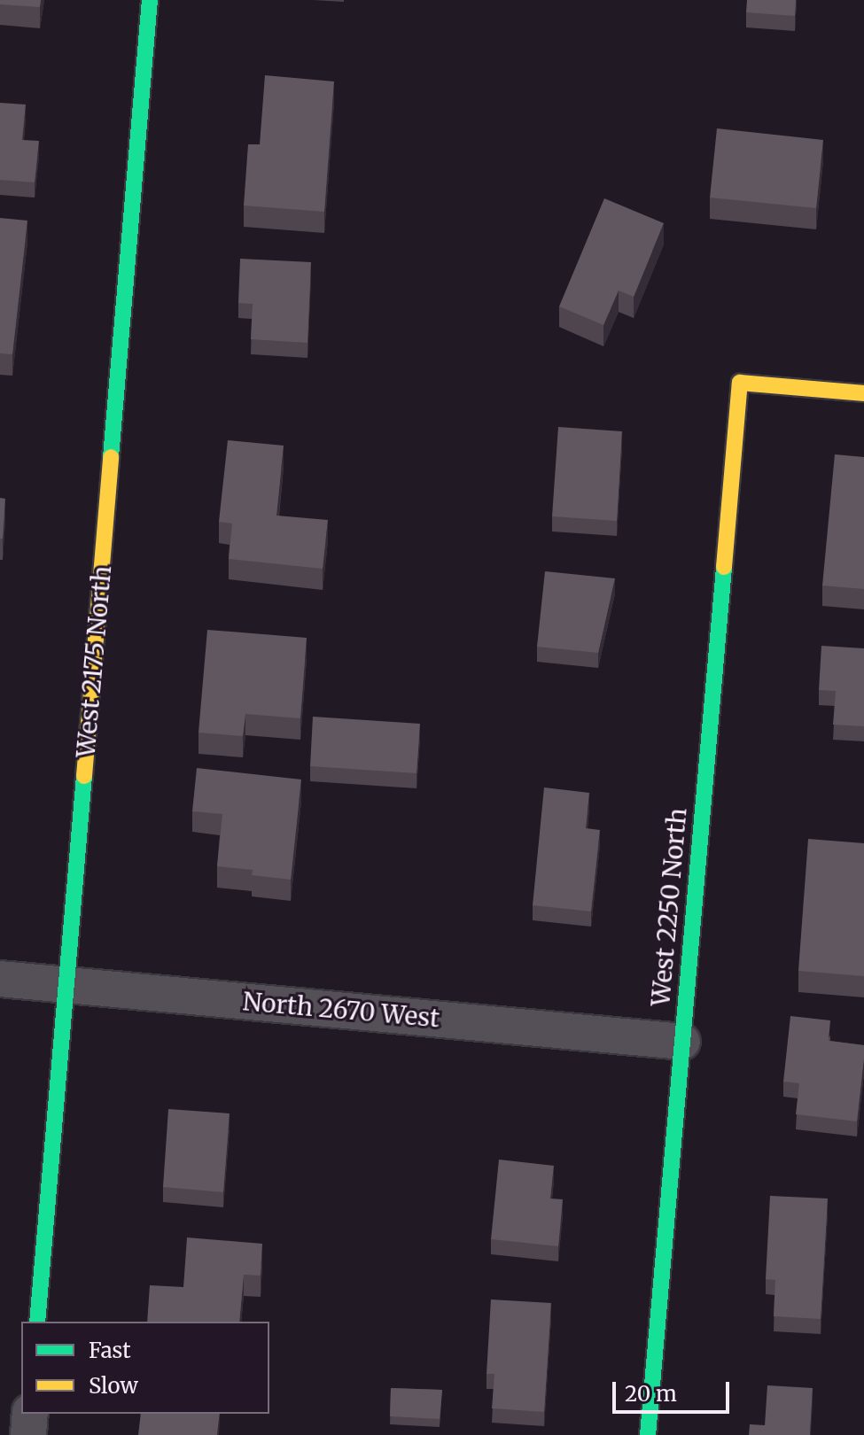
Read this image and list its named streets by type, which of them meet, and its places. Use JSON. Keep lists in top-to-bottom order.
{
  "streets": {
    "street": ["West 2175 North", "West 2250 North", "North 2670 West"]
  },
  "crossings": [
    ["West 2175 North", "North 2670 West"],
    ["West 2250 North", "North 2670 West"]
  ],
  "legend": ["Fast", "Slow"],
  "scale_bar": "20 m"
}
